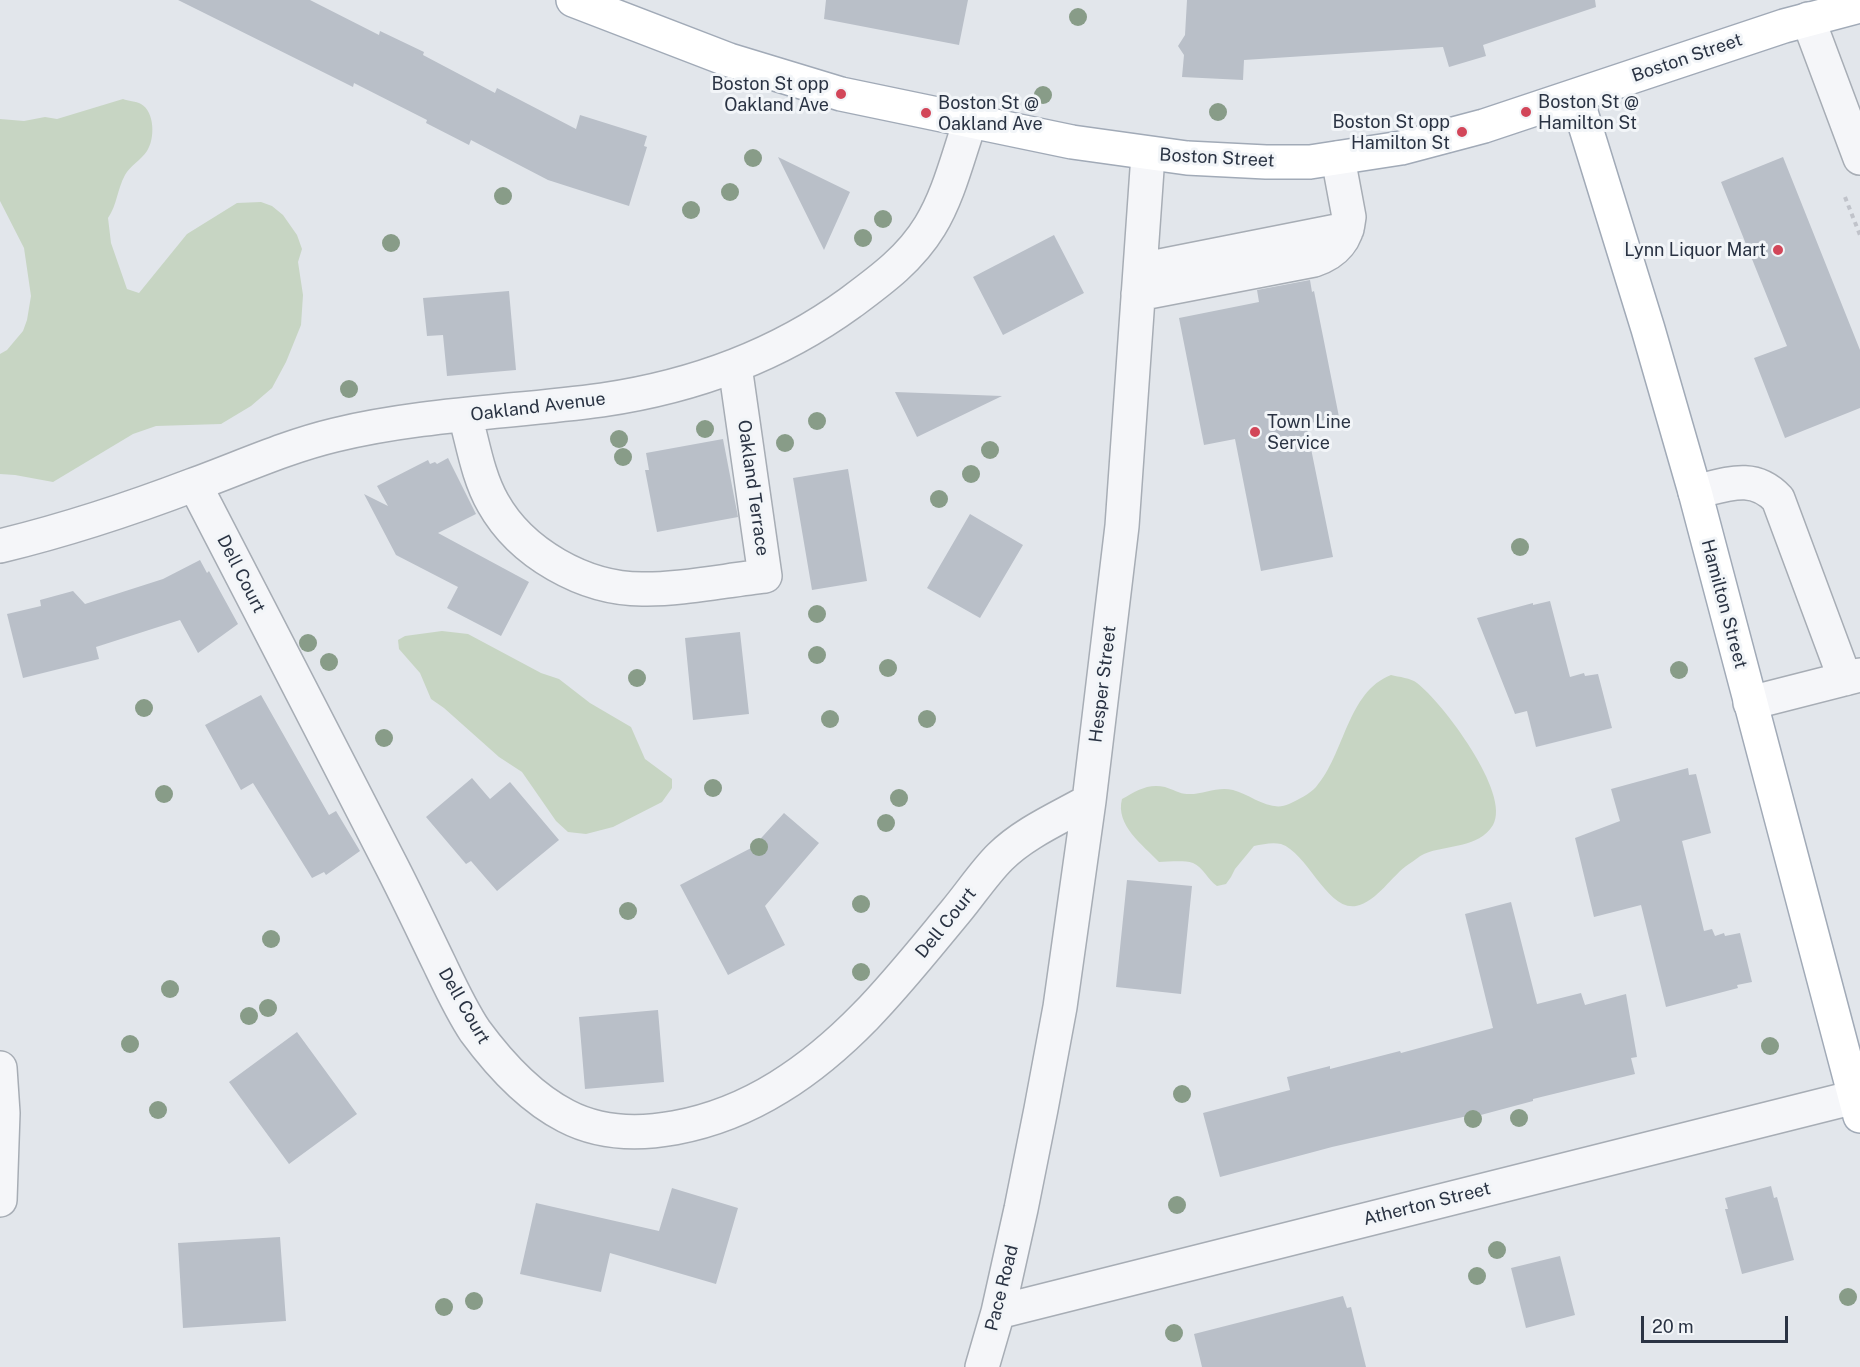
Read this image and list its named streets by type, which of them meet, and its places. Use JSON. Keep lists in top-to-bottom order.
{
  "streets": {
    "main road": ["Boston Street", "Hamilton Street"],
    "street": [
      "Oakland Avenue",
      "Oakland Terrace",
      "Dell Court",
      "Hesper Street",
      "Atherton Street",
      "Pace Road"
    ]
  },
  "crossings": [
    ["Boston Street", "Oakland Avenue"],
    ["Boston Street", "Hamilton Street"],
    ["Boston Street", "Hesper Street"],
    ["Oakland Avenue", "Oakland Terrace"],
    ["Oakland Avenue", "Dell Court"],
    ["Dell Court", "Hesper Street"],
    ["Hamilton Street", "Atherton Street"],
    ["Hesper Street", "Pace Road"],
    ["Atherton Street", "Pace Road"]
  ],
  "places": [
    "Boston St opp Oakland Ave",
    "Boston St @ Hamilton St",
    "Boston St @ Oakland Ave",
    "Boston St opp Hamilton St",
    "Lynn Liquor Mart",
    "Town Line Service"
  ],
  "scale_bar": "20 m"
}
